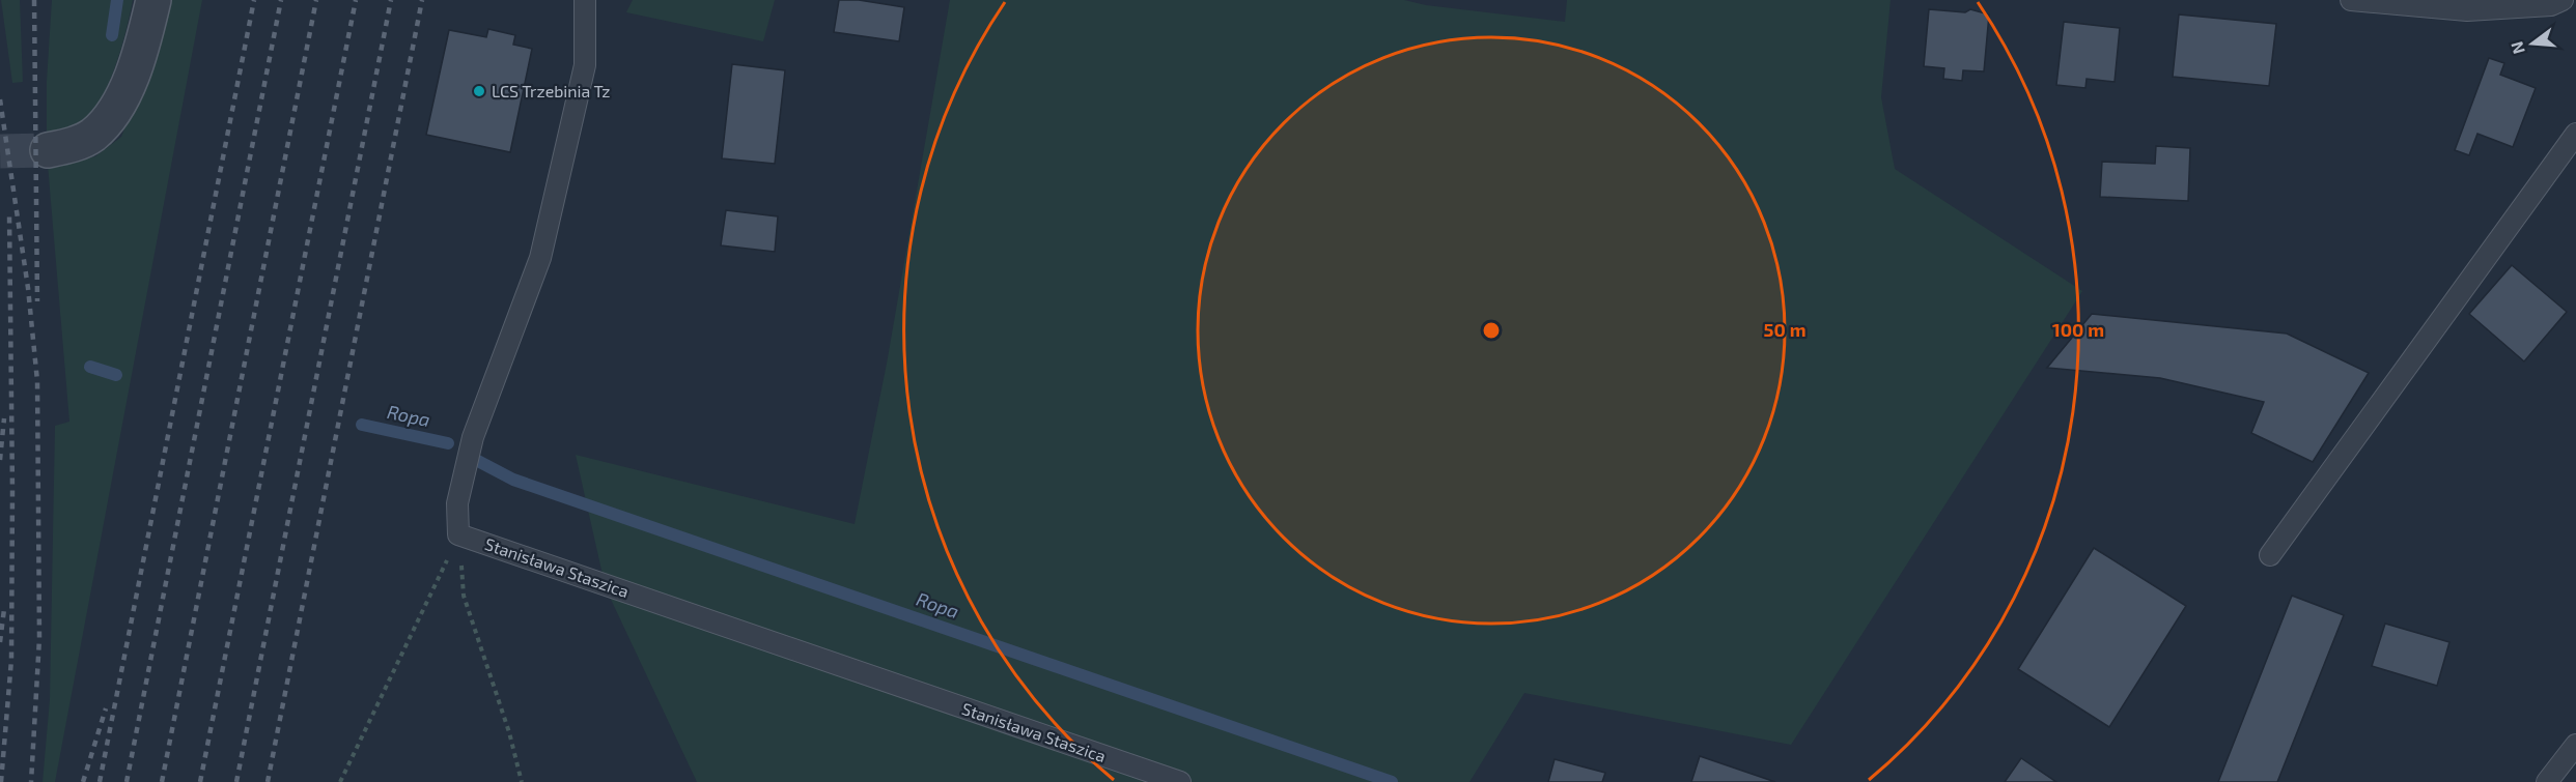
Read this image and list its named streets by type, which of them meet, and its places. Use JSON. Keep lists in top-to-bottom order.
{
  "streets": {
    "lane": ["Stanisława Staszica"]
  },
  "water": ["Ropa"],
  "places": ["LCS Trzebinia Tz"],
  "north": "left",
  "rings": ["50 m", "100 m"]
}
